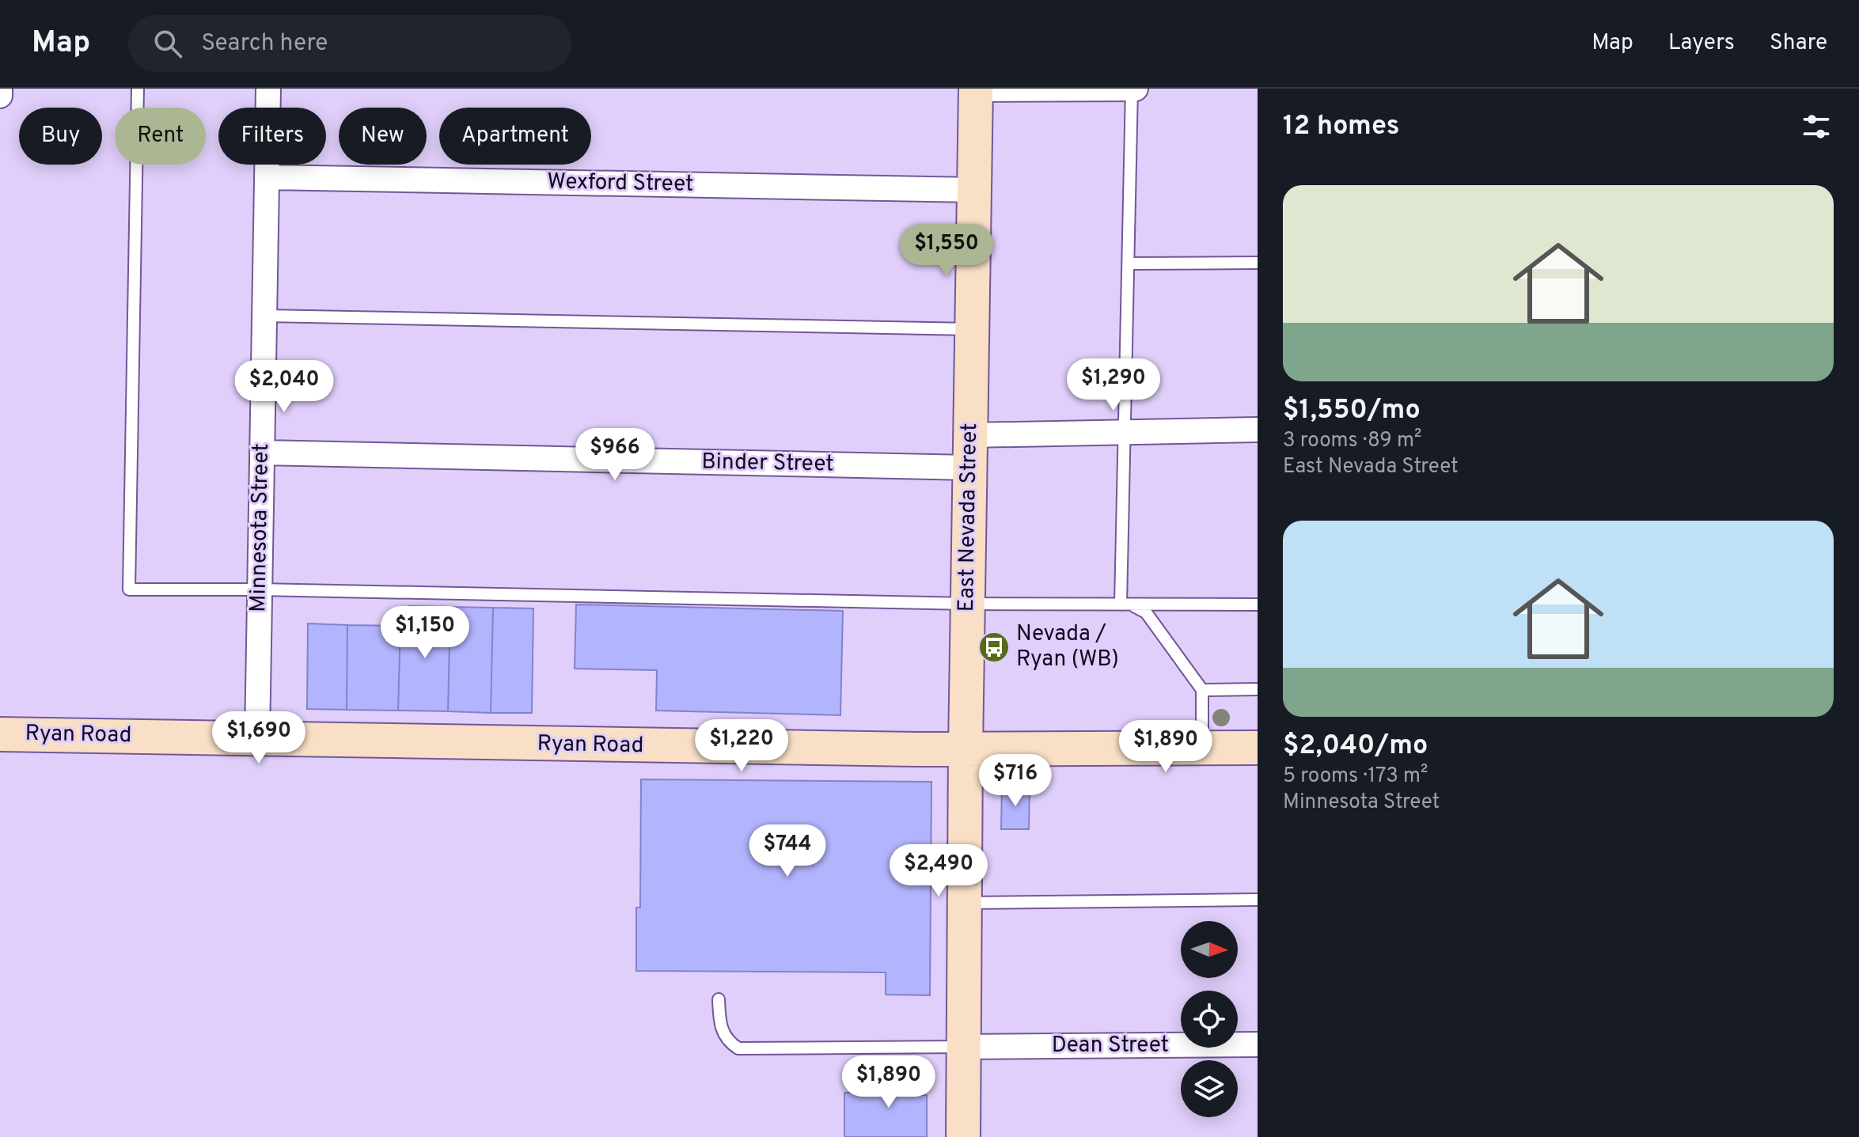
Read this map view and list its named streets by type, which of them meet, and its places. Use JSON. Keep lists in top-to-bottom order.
{
  "streets": {
    "street": [
      "Wexford Street",
      "Binder Street",
      "East Nevada Street",
      "Minnesota Street",
      "Ryan Road",
      "Dean Street"
    ]
  },
  "crossings": [
    ["Wexford Street", "East Nevada Street"],
    ["Wexford Street", "Minnesota Street"],
    ["Binder Street", "East Nevada Street"],
    ["Binder Street", "Minnesota Street"],
    ["East Nevada Street", "Ryan Road"],
    ["East Nevada Street", "Dean Street"],
    ["Minnesota Street", "Ryan Road"]
  ],
  "places": {
    "bus stop": ["Nevada / Ryan (WB)"]
  },
  "north": "right",
  "page": {
    "header": "Map",
    "search": "Search here",
    "nav": ["Map", "Layers", "Share"],
    "heading": "12 homes",
    "chip": [
      "Buy",
      "Rent",
      "Filters",
      "New",
      "Apartment"
    ],
    "list": [
      {
        "name": "$1,550/mo",
        "note": "3 rooms · 89 m² · East Nevada Street"
      },
      {
        "name": "$2,040/mo",
        "note": "5 rooms · 173 m² · Minnesota Street"
      }
    ],
    "price": [
      "$1,550",
      "$1,290",
      "$2,040",
      "$966",
      "$1,150",
      "$1,690",
      "$1,220",
      "$1,890",
      "$716",
      "$744",
      "$2,490",
      "$1,890"
    ]
  }
}
